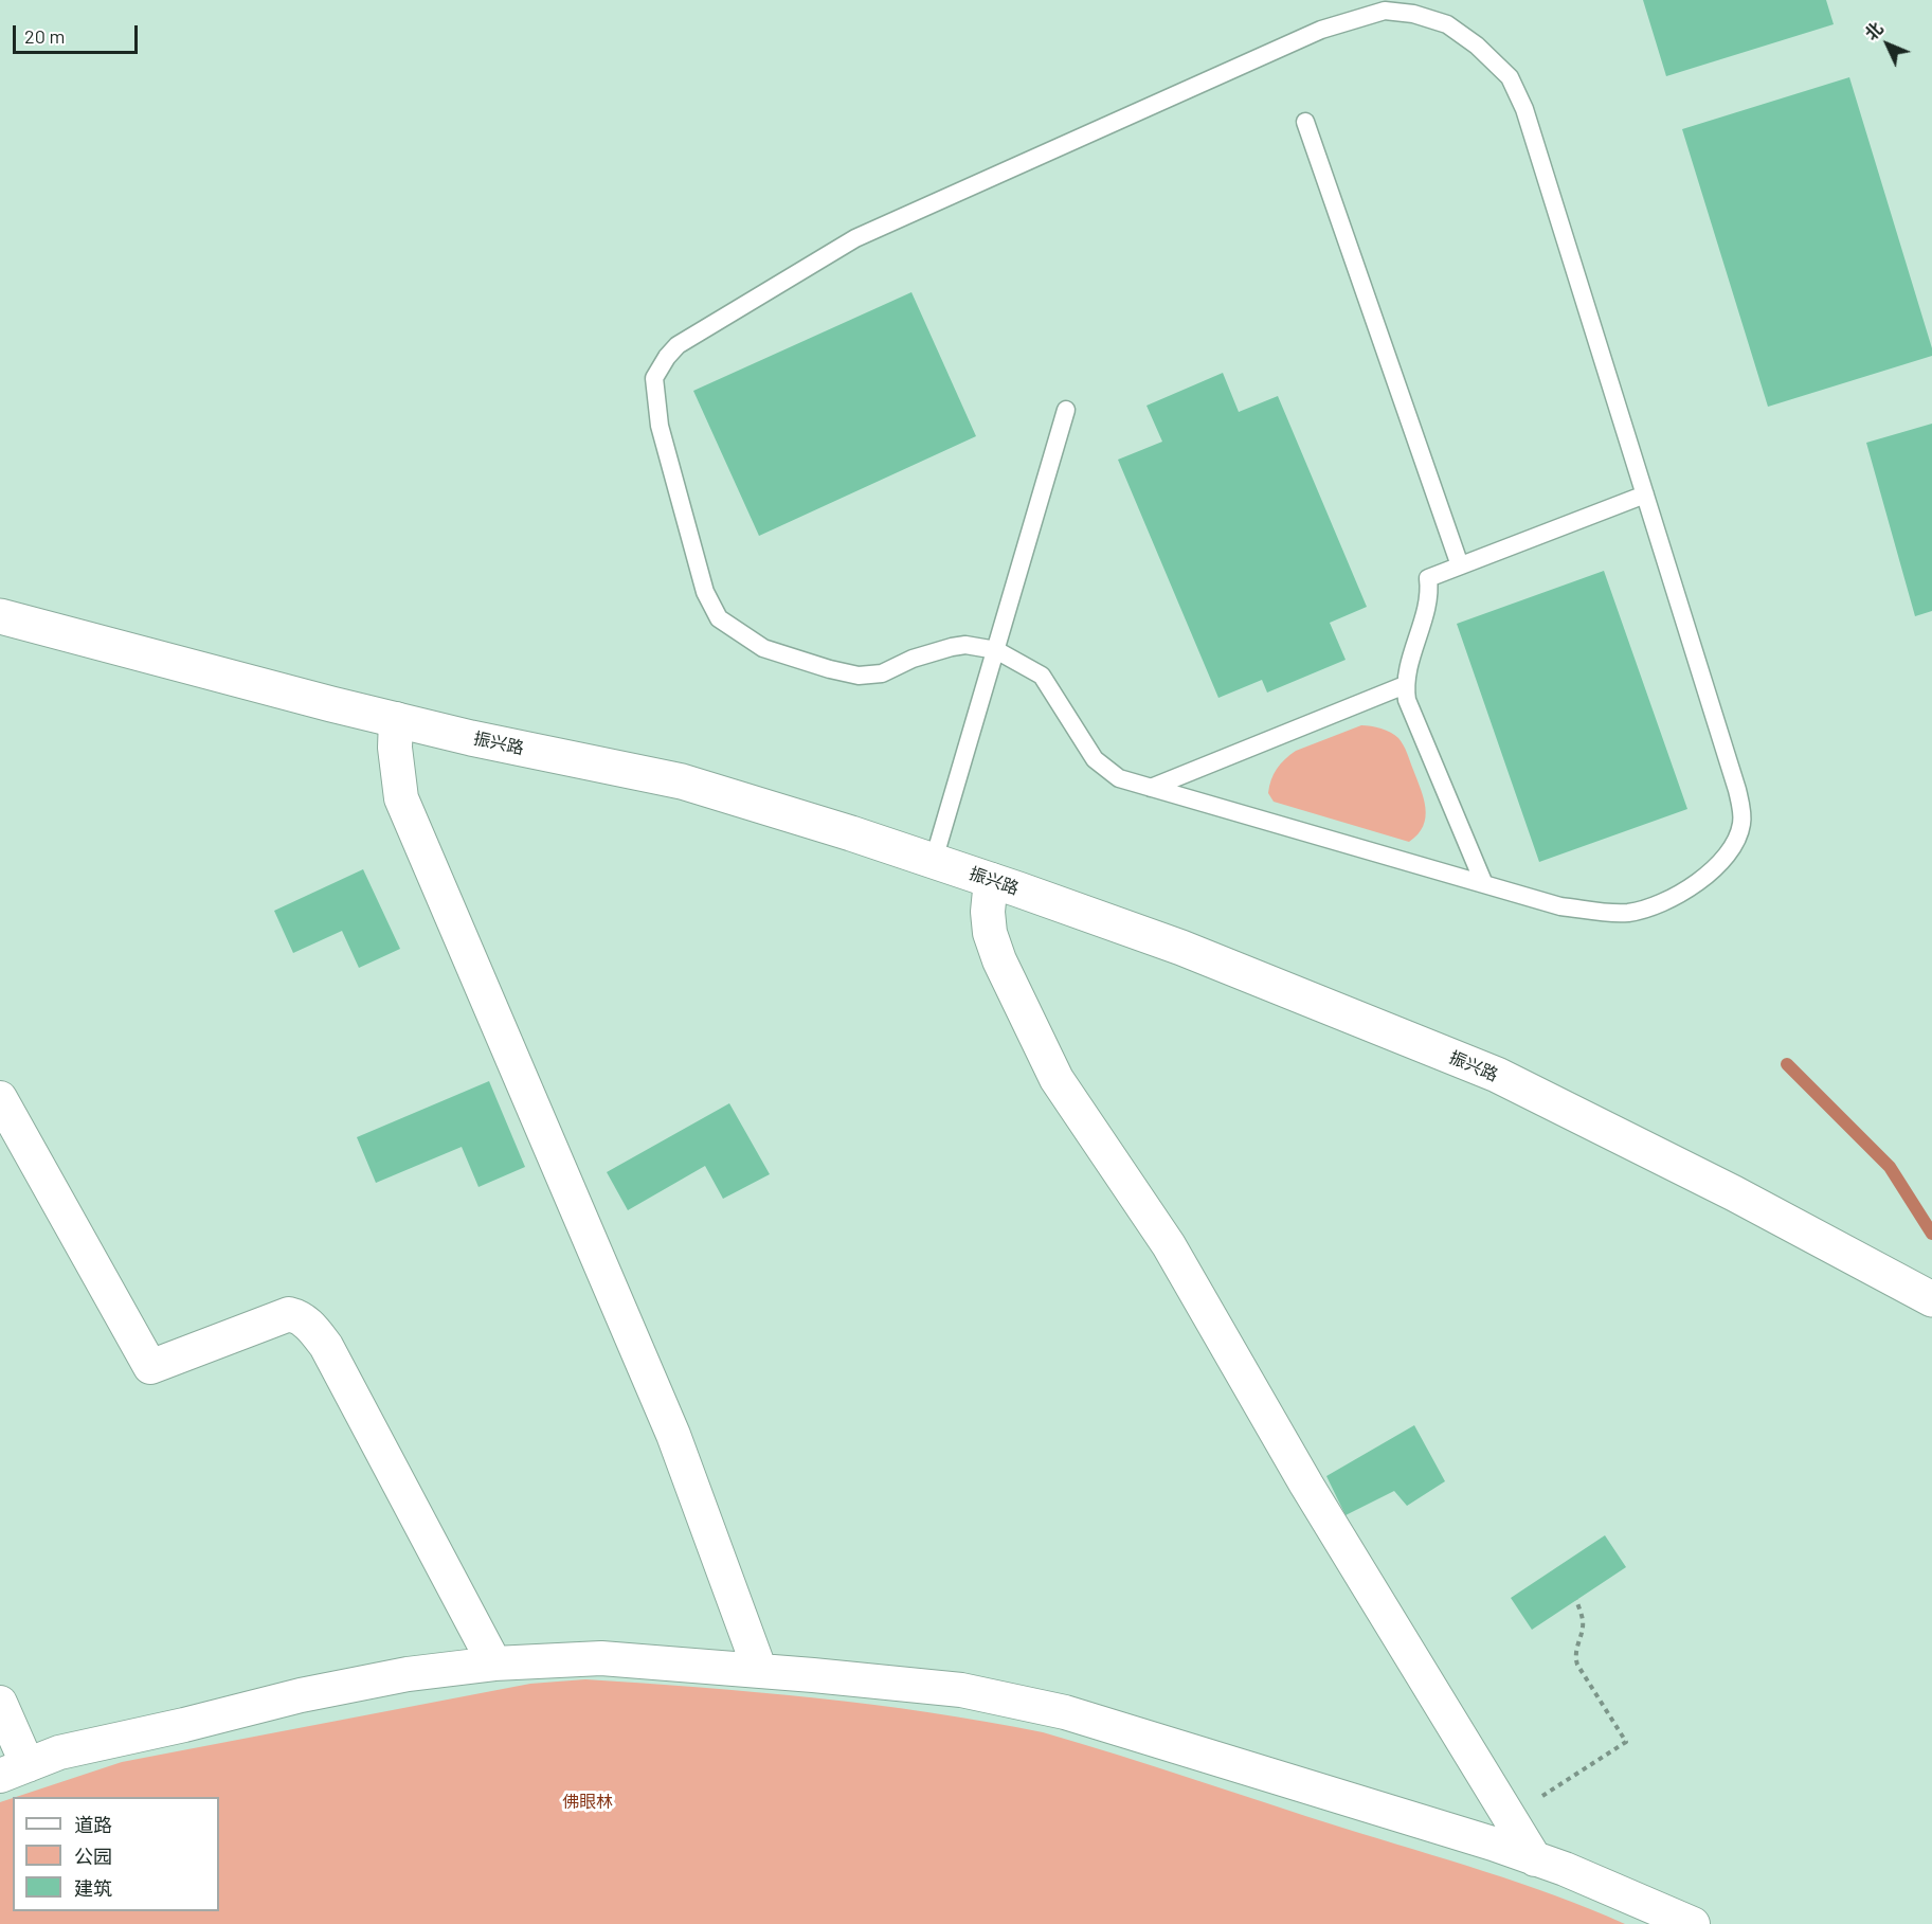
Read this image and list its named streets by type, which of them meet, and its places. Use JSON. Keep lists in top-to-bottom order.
{
  "streets": {
    "street": ["振兴路"]
  },
  "parks": ["佛眼林"],
  "legend": ["道路", "公园", "建筑"],
  "scale_bar": "20 m",
  "north": "top left"
}
